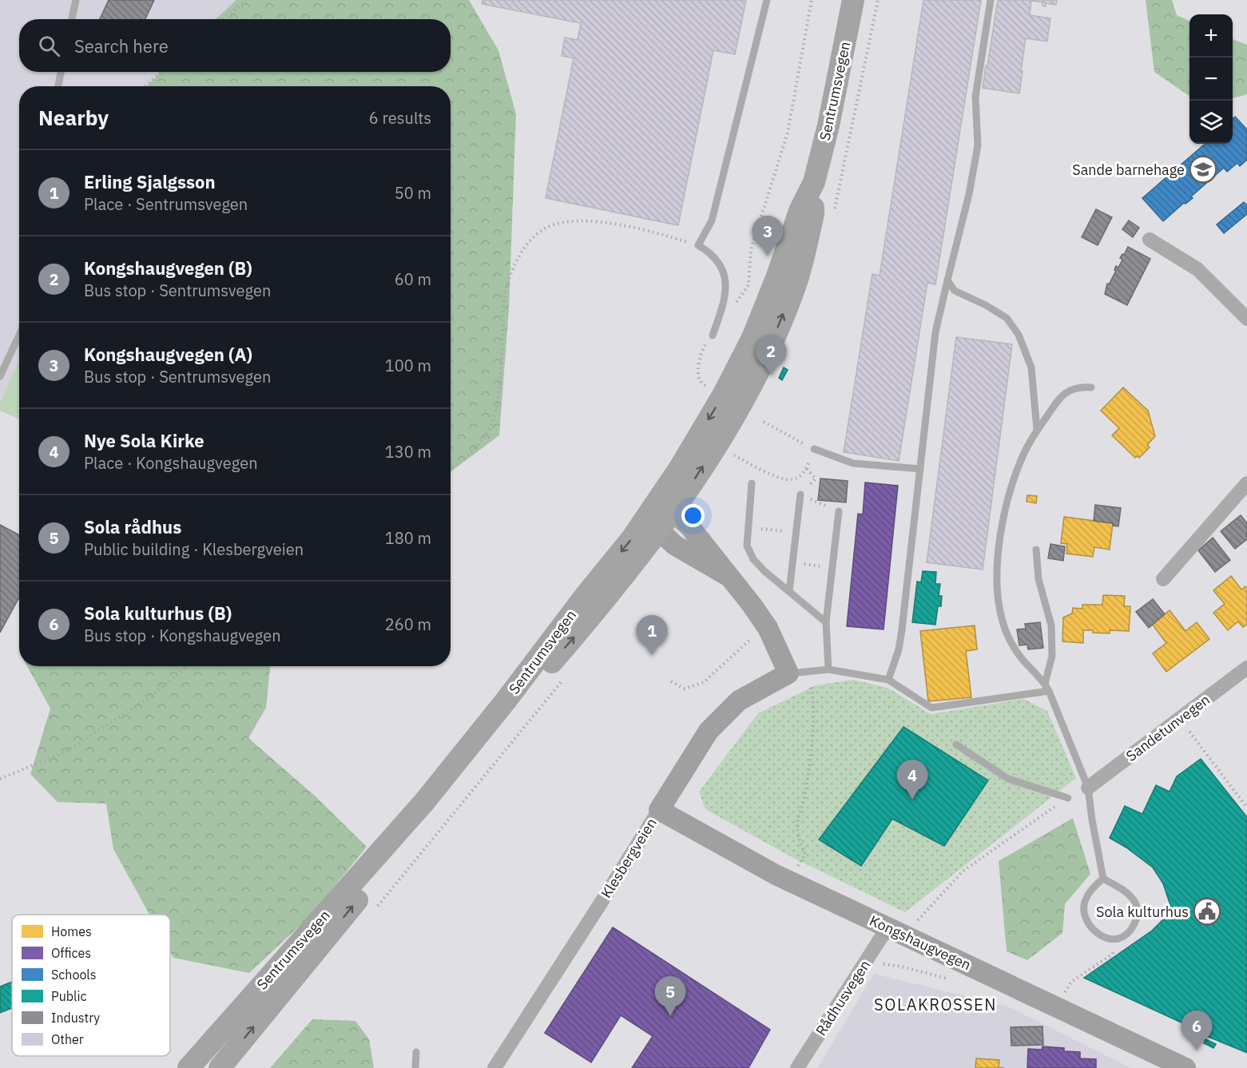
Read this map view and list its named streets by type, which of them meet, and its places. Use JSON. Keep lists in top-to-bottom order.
{
  "streets": {
    "main road": ["Sentrumsvegen"],
    "street": [
      "Sandetunvegen",
      "Klesbergveien",
      "Kongshaugvegen",
      "Rådhusvegen"
    ]
  },
  "crossings": [
    ["Klesbergveien", "Kongshaugvegen"],
    ["Kongshaugvegen", "Rådhusvegen"]
  ],
  "districts": ["SOLAKROSSEN"],
  "places": {
    "school or university": ["Sande barnehage"],
    "public building": ["Sola kulturhus"]
  },
  "legend": [
    "Homes",
    "Offices",
    "Schools",
    "Public",
    "Industry",
    "Other"
  ],
  "page": {
    "map_buttons": ["+", "−"],
    "search": "Search here",
    "heading": ["Nearby", "6 results"],
    "list": [
      {
        "mark": "1",
        "name": "Erling Sjalgsson",
        "note": "Place · Sentrumsvegen",
        "value": "50 m"
      },
      {
        "mark": "2",
        "name": "Kongshaugvegen (B)",
        "note": "Bus stop · Sentrumsvegen",
        "value": "60 m"
      },
      {
        "mark": "3",
        "name": "Kongshaugvegen (A)",
        "note": "Bus stop · Sentrumsvegen",
        "value": "100 m"
      },
      {
        "mark": "4",
        "name": "Nye Sola Kirke",
        "note": "Place · Kongshaugvegen",
        "value": "130 m"
      },
      {
        "mark": "5",
        "name": "Sola rådhus",
        "note": "Public building · Klesbergveien",
        "value": "180 m"
      },
      {
        "mark": "6",
        "name": "Sola kulturhus (B)",
        "note": "Bus stop · Kongshaugvegen",
        "value": "260 m"
      }
    ],
    "pins": [
      "3",
      "2",
      "1",
      "4",
      "5",
      "6"
    ]
  }
}
